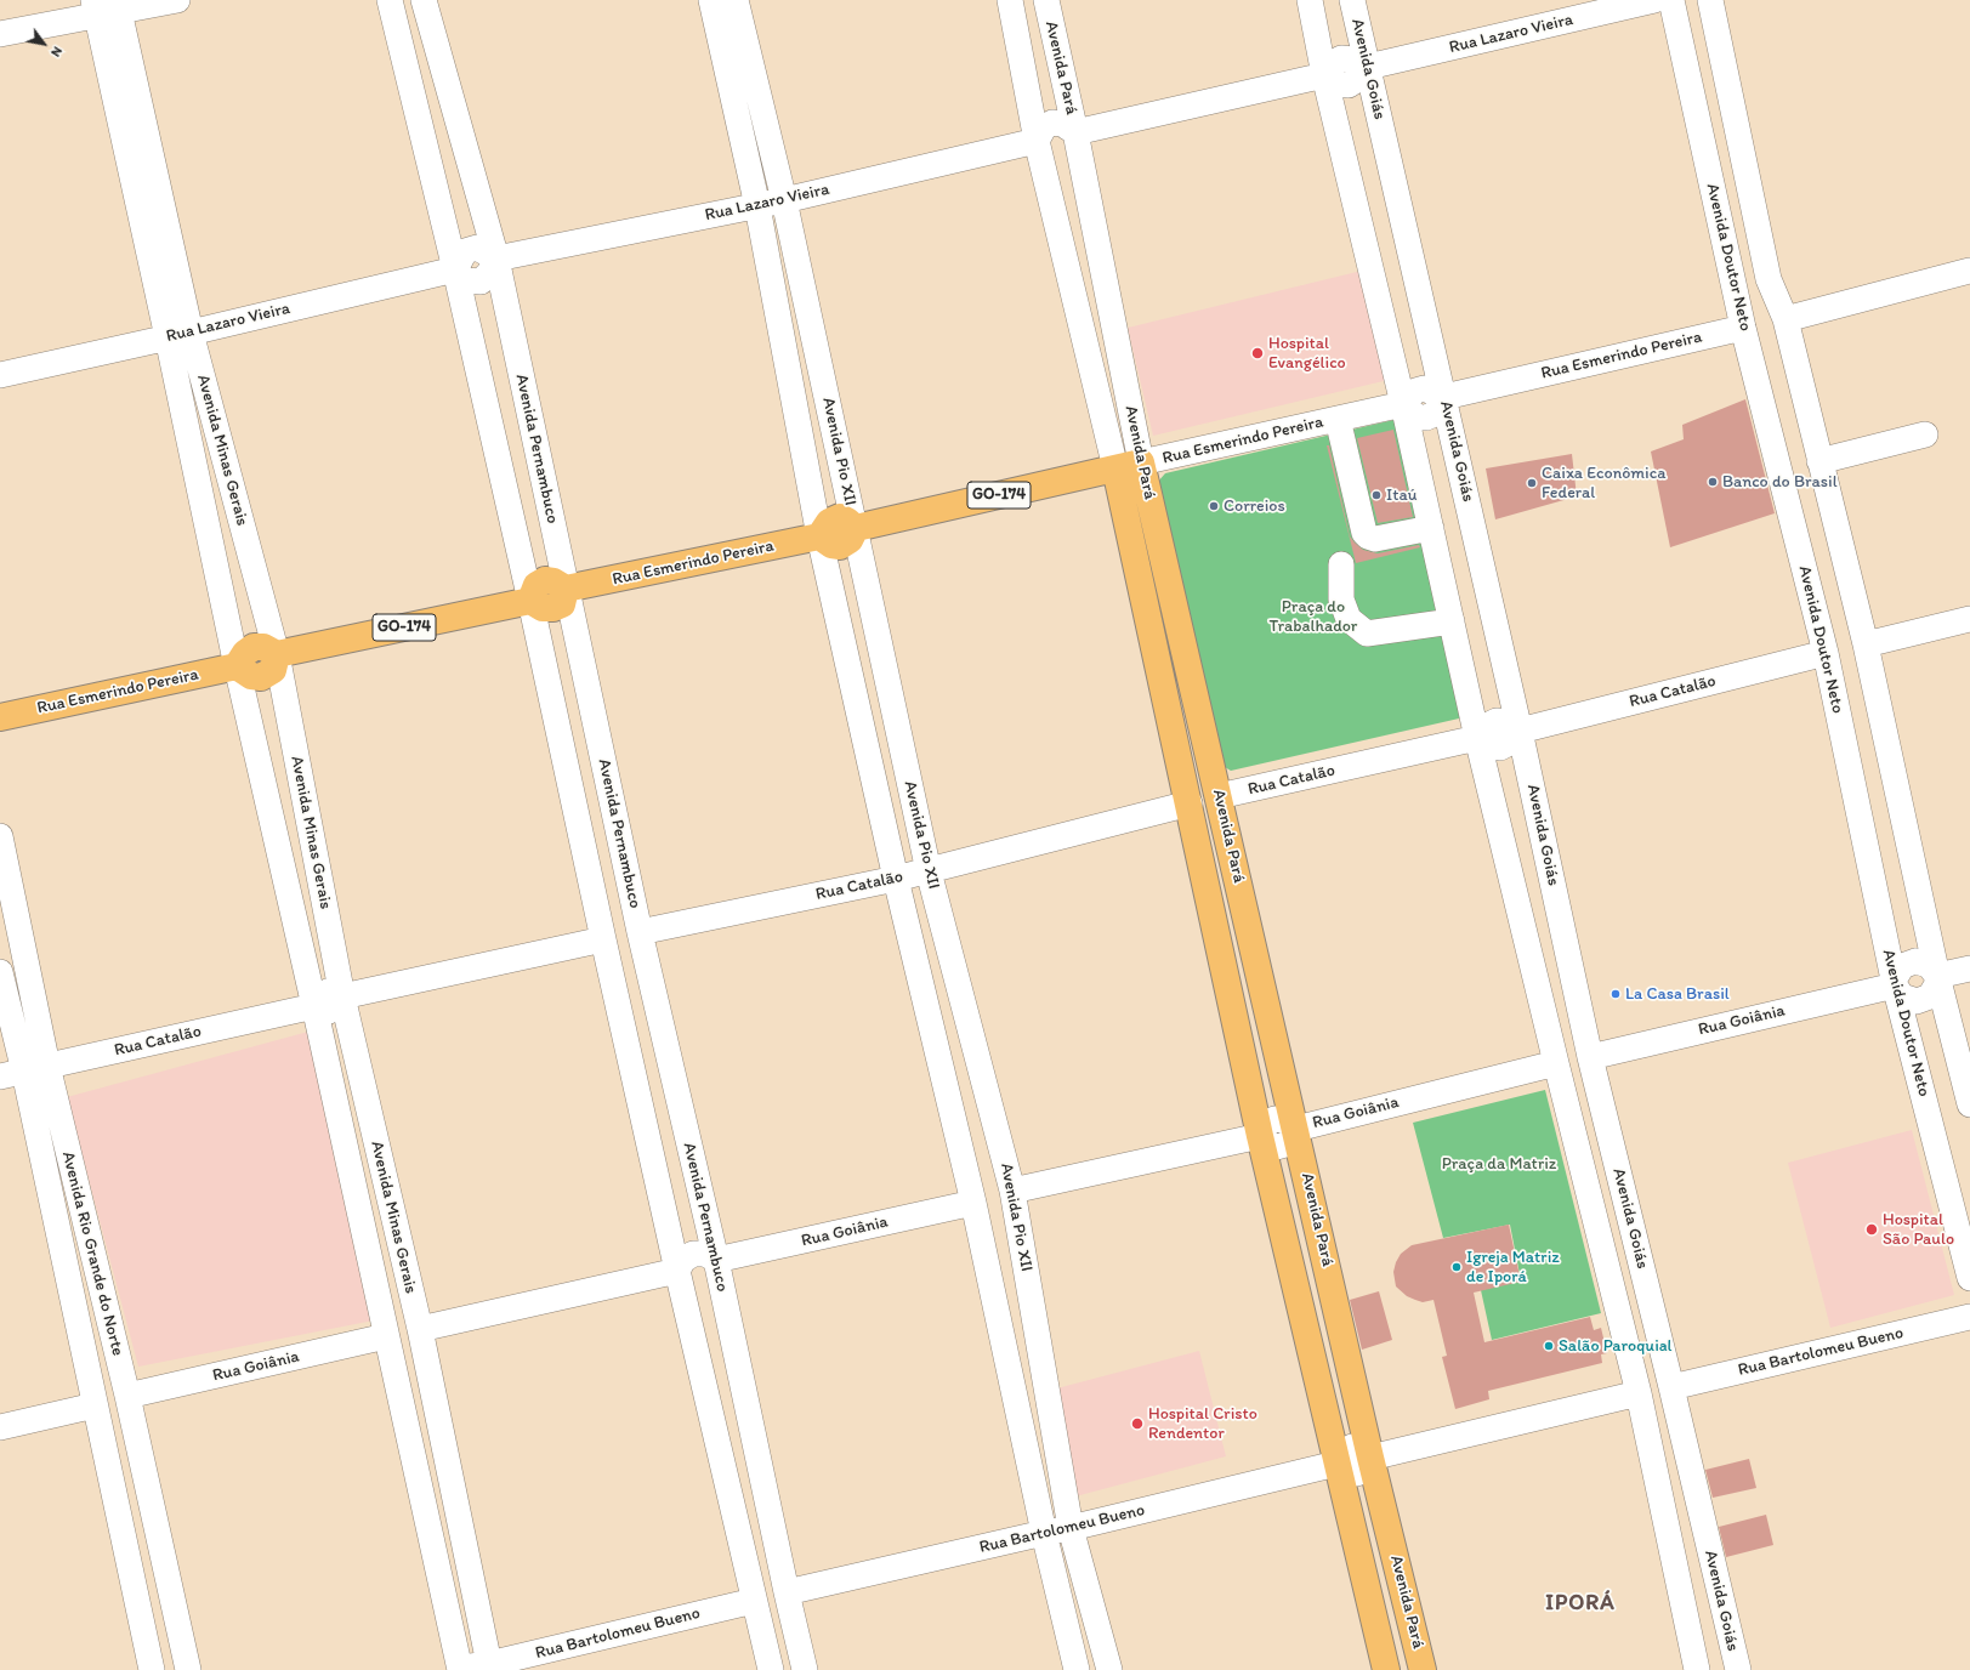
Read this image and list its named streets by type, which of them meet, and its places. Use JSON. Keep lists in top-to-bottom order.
{
  "streets": {
    "main road": ["Avenida Pará", "Rua Esmerindo Pereira", "GO-174"],
    "street": [
      "Rua Lazaro Vieira",
      "Avenida Goiás",
      "Avenida Doutor Neto",
      "Avenida Pernambuco",
      "Avenida Minas Gerais",
      "Avenida Pio XII",
      "Rua Catalão",
      "Rua Goiânia",
      "Avenida Rio Grande do Norte",
      "Rua Bartolomeu Bueno"
    ]
  },
  "crossings": [
    ["Rua Lazaro Vieira", "Avenida Pará"],
    ["Rua Lazaro Vieira", "Avenida Goiás"],
    ["Rua Lazaro Vieira", "Avenida Pernambuco"],
    ["Rua Lazaro Vieira", "Avenida Minas Gerais"],
    ["Rua Lazaro Vieira", "Avenida Pio XII"],
    ["Avenida Pará", "Rua Esmerindo Pereira"],
    ["Avenida Pará", "Rua Catalão"],
    ["Avenida Pará", "Rua Goiânia"],
    ["Avenida Pará", "Rua Bartolomeu Bueno"],
    ["Avenida Goiás", "Rua Esmerindo Pereira"],
    ["Avenida Goiás", "Rua Catalão"],
    ["Avenida Goiás", "Rua Goiânia"],
    ["Avenida Goiás", "Rua Bartolomeu Bueno"],
    ["Avenida Doutor Neto", "Rua Esmerindo Pereira"],
    ["Avenida Doutor Neto", "Rua Catalão"],
    ["Avenida Doutor Neto", "Rua Goiânia"],
    ["Rua Esmerindo Pereira", "Avenida Pernambuco"],
    ["Rua Esmerindo Pereira", "Avenida Minas Gerais"],
    ["Rua Esmerindo Pereira", "Avenida Pio XII"],
    ["Avenida Pernambuco", "Rua Catalão"],
    ["Avenida Pernambuco", "Rua Goiânia"],
    ["Avenida Pernambuco", "Rua Bartolomeu Bueno"],
    ["Avenida Minas Gerais", "GO-174"],
    ["Avenida Minas Gerais", "Rua Catalão"],
    ["Avenida Minas Gerais", "Rua Goiânia"],
    ["Avenida Minas Gerais", "Rua Bartolomeu Bueno"],
    ["Avenida Pio XII", "Rua Catalão"],
    ["Avenida Pio XII", "Rua Goiânia"],
    ["Avenida Pio XII", "Rua Bartolomeu Bueno"],
    ["Rua Catalão", "Avenida Rio Grande do Norte"],
    ["Rua Goiânia", "Avenida Rio Grande do Norte"]
  ],
  "districts": ["IPORÁ"],
  "parks": ["Praça do Trabalhador", "Praça da Matriz"],
  "places": [
    "Hospital Evangélico",
    "Banco do Brasil",
    "Caixa Econômica Federal",
    "Itaú",
    "Correios",
    "La Casa Brasil",
    "Hospital São Paulo",
    "Igreja Matriz de Iporá",
    "Salão Paroquial",
    "Hospital Cristo Rendentor"
  ],
  "north": "bottom right"
}
